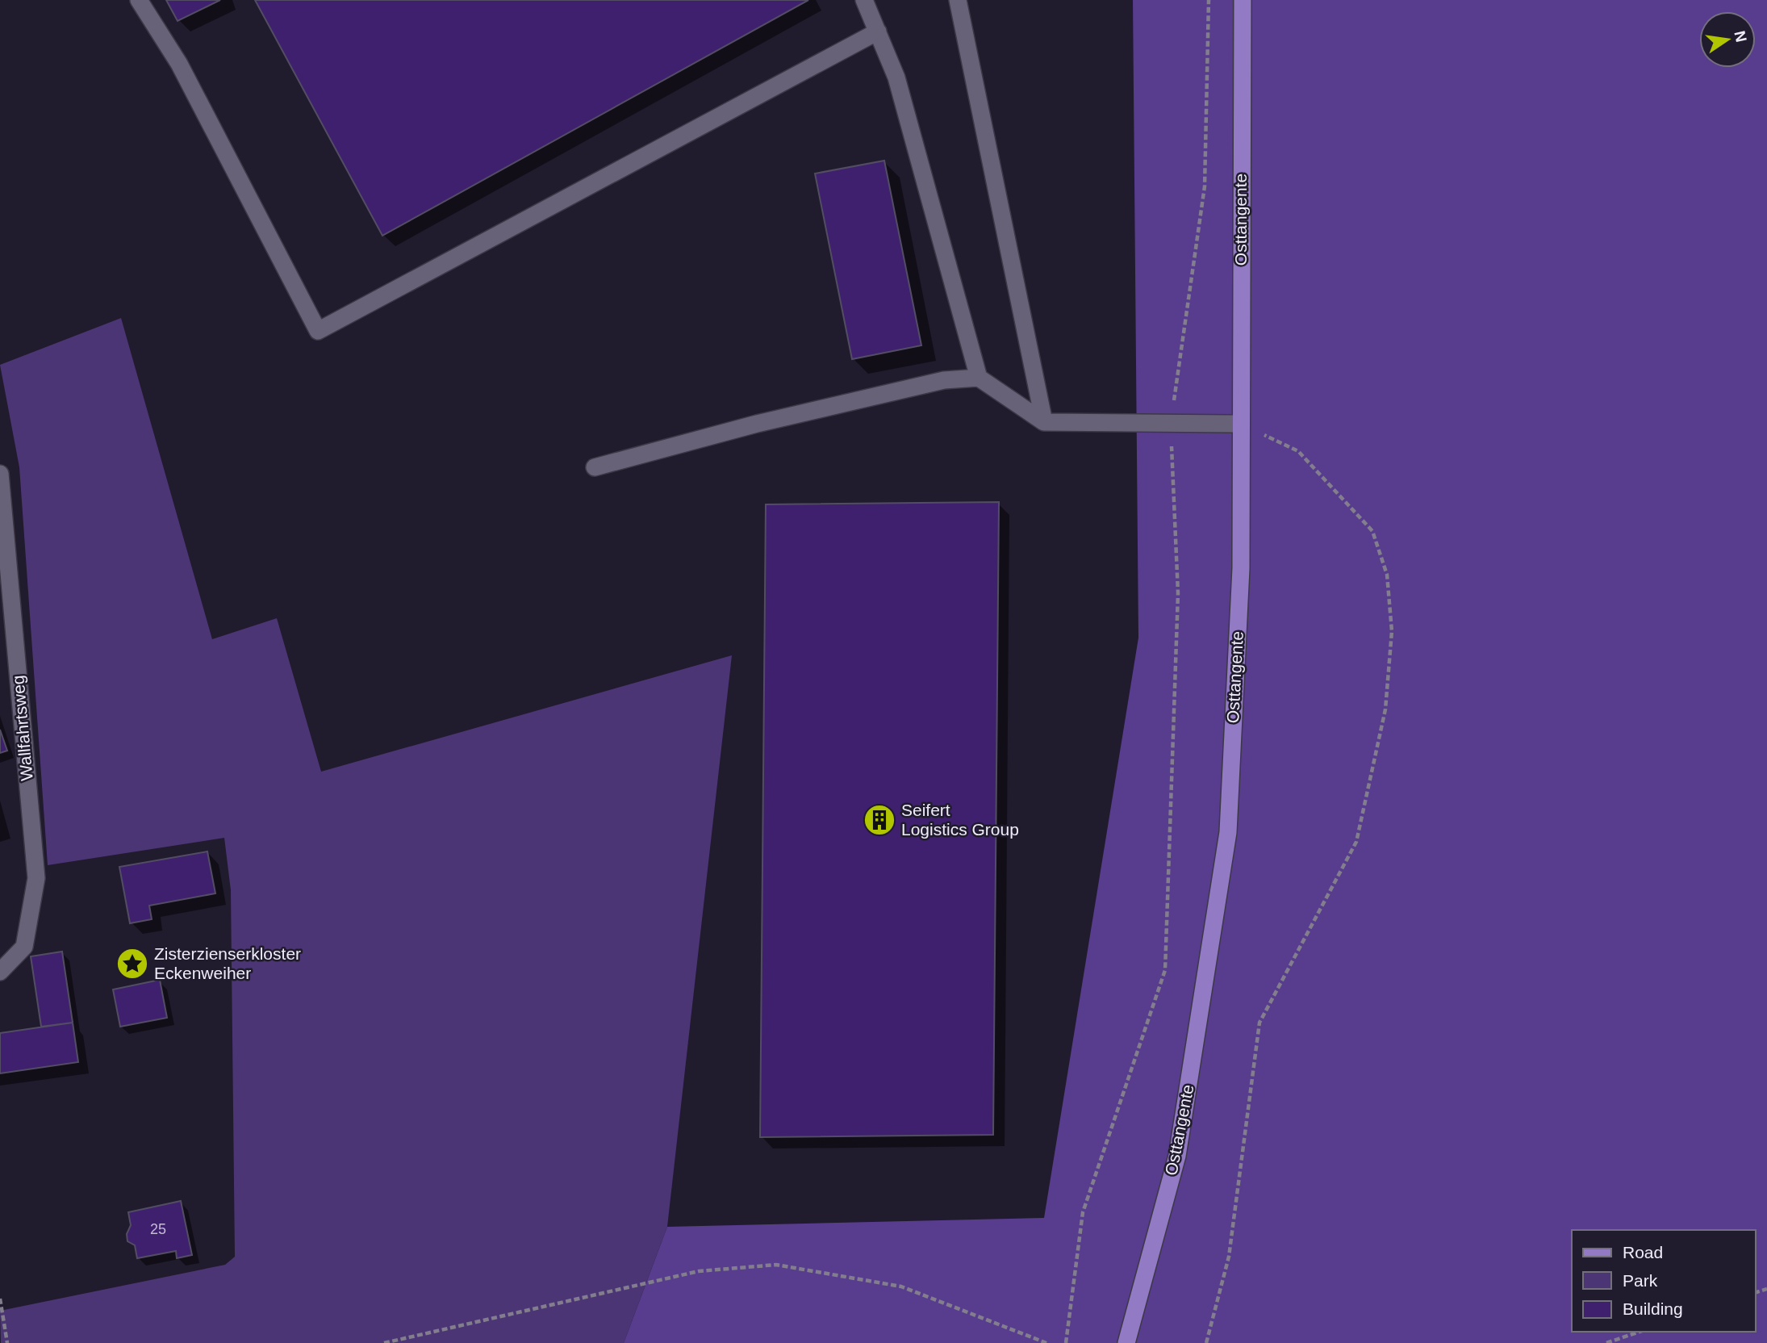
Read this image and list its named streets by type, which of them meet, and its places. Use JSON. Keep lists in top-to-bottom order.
{
  "streets": {
    "main road": ["Osttangente"],
    "street": ["Wallfahrtsweg"]
  },
  "places": {
    "building": ["Seifert Logistics Group"],
    "place": ["Zisterzienserkloster Eckenweiher"]
  },
  "house_numbers": ["25"],
  "legend": ["Road", "Park", "Building"],
  "north": "right"
}
